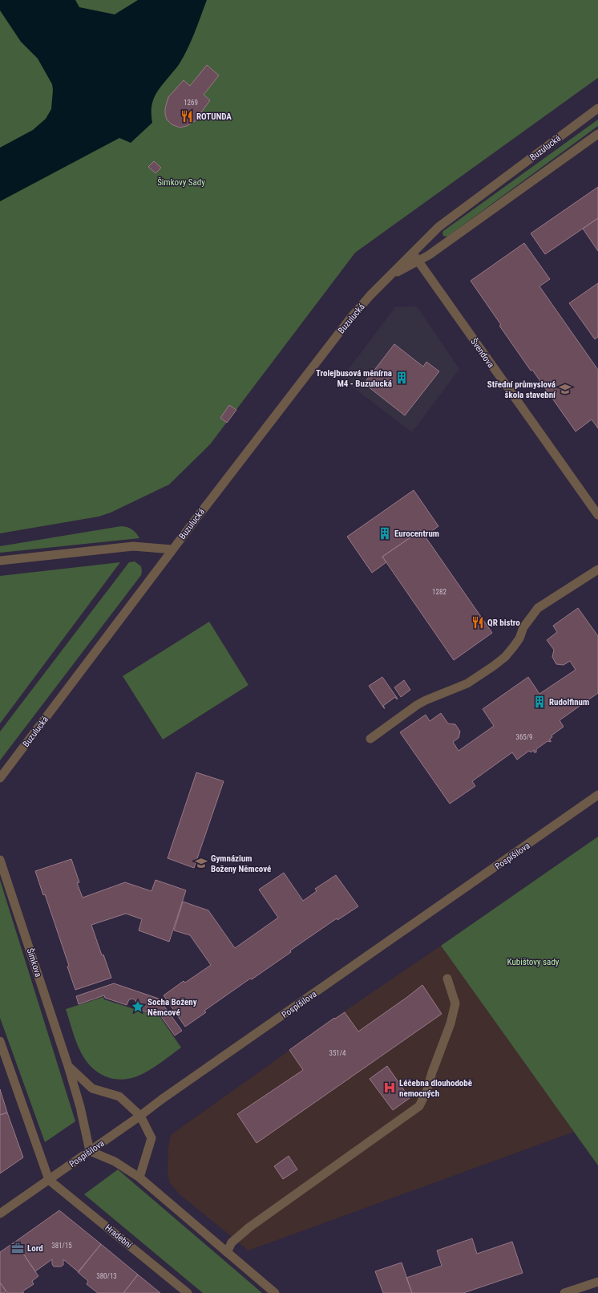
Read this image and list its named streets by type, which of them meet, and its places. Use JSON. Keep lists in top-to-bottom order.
{
  "streets": {
    "street": [
      "Buzulucká",
      "Švendova",
      "Pospíšilova",
      "Šimkova",
      "Hradební"
    ]
  },
  "crossings": [
    ["Buzulucká", "Švendova"],
    ["Pospíšilova", "Šimkova"],
    ["Pospíšilova", "Hradební"]
  ],
  "parks": ["Šimkovy Sady", "Kubištovy sady"],
  "places": {
    "restaurant": ["ROTUNDA", "QR bistro"],
    "building": ["Trolejbusová měnírna M4 - Buzulucká", "Eurocentrum", "Rudolfinum"],
    "school or university": ["Střední průmyslová škola stavební", "Gymnázium Boženy Němcové"],
    "place": ["Socha Boženy Němcové"],
    "hospital": ["Léčebna dlouhodobě nemocných"],
    "office": ["Lord"]
  },
  "house_numbers": [
    "1269",
    "1282",
    "365/9",
    "351/4",
    "381/15",
    "380/13"
  ]
}
